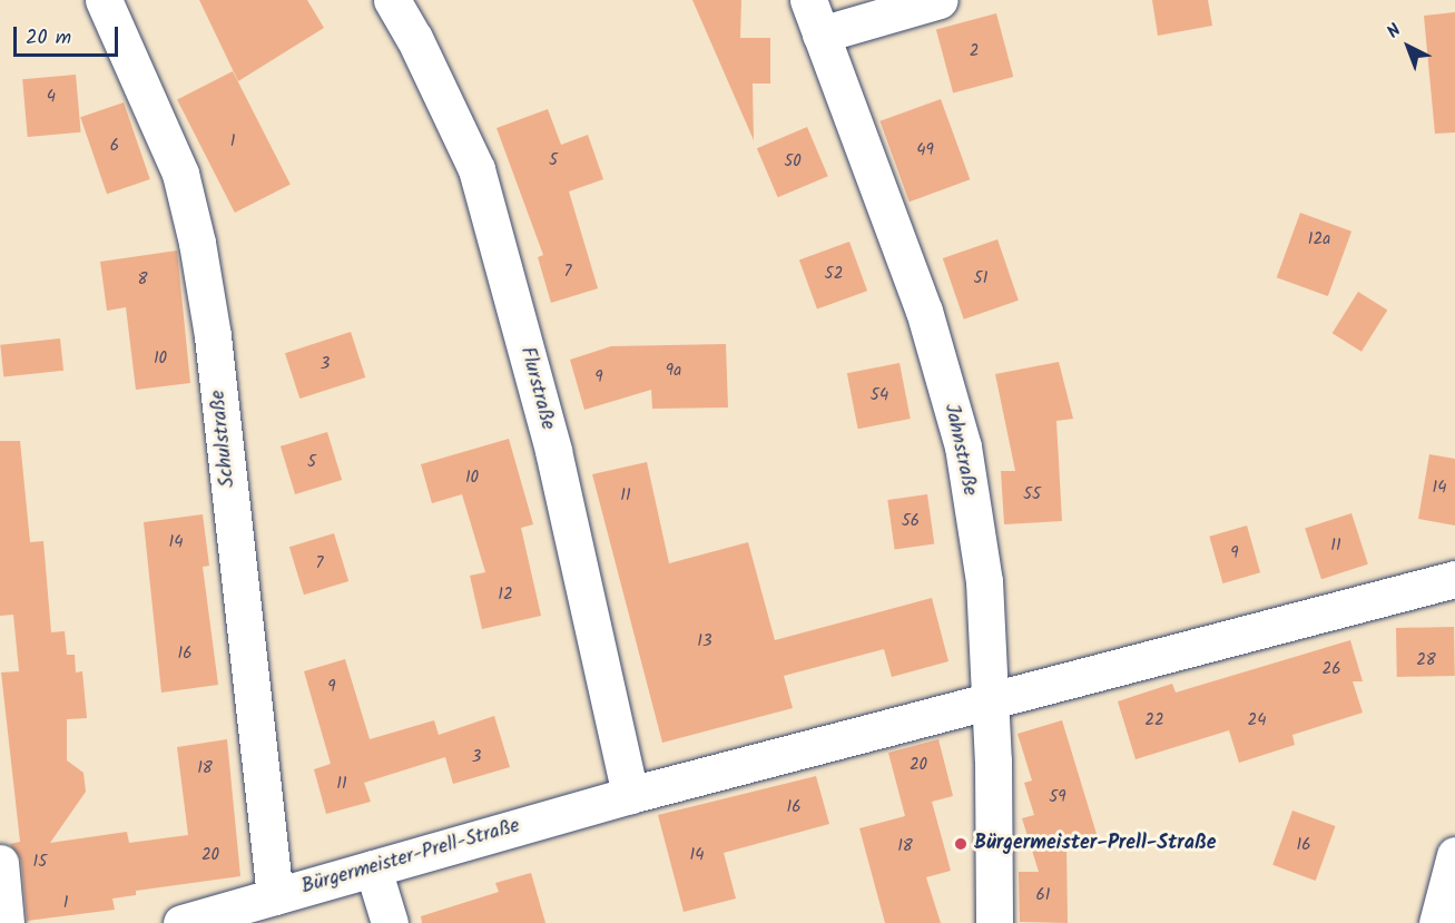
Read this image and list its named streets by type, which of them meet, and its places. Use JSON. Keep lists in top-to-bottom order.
{
  "streets": {
    "street": [
      "Flurstraße",
      "Schulstraße",
      "Jahnstraße",
      "Bürgermeister-Prell-Straße"
    ]
  },
  "crossings": [
    ["Flurstraße", "Bürgermeister-Prell-Straße"],
    ["Schulstraße", "Bürgermeister-Prell-Straße"],
    ["Jahnstraße", "Bürgermeister-Prell-Straße"]
  ],
  "places": ["Bürgermeister-Prell-Straße"],
  "house_numbers": [
    "2",
    "4",
    "1",
    "6",
    "49",
    "5",
    "50",
    "12a",
    "7",
    "52",
    "51",
    "8",
    "10",
    "3",
    "9a",
    "9",
    "54",
    "5",
    "10",
    "14",
    "55",
    "11",
    "56",
    "14",
    "11",
    "9",
    "7",
    "12",
    "13",
    "16",
    "28",
    "26",
    "9",
    "22",
    "24",
    "3",
    "20",
    "18",
    "11",
    "59",
    "16",
    "16",
    "18",
    "20",
    "14",
    "15",
    "61",
    "1"
  ],
  "scale_bar": "20 m",
  "north": "top left"
}
